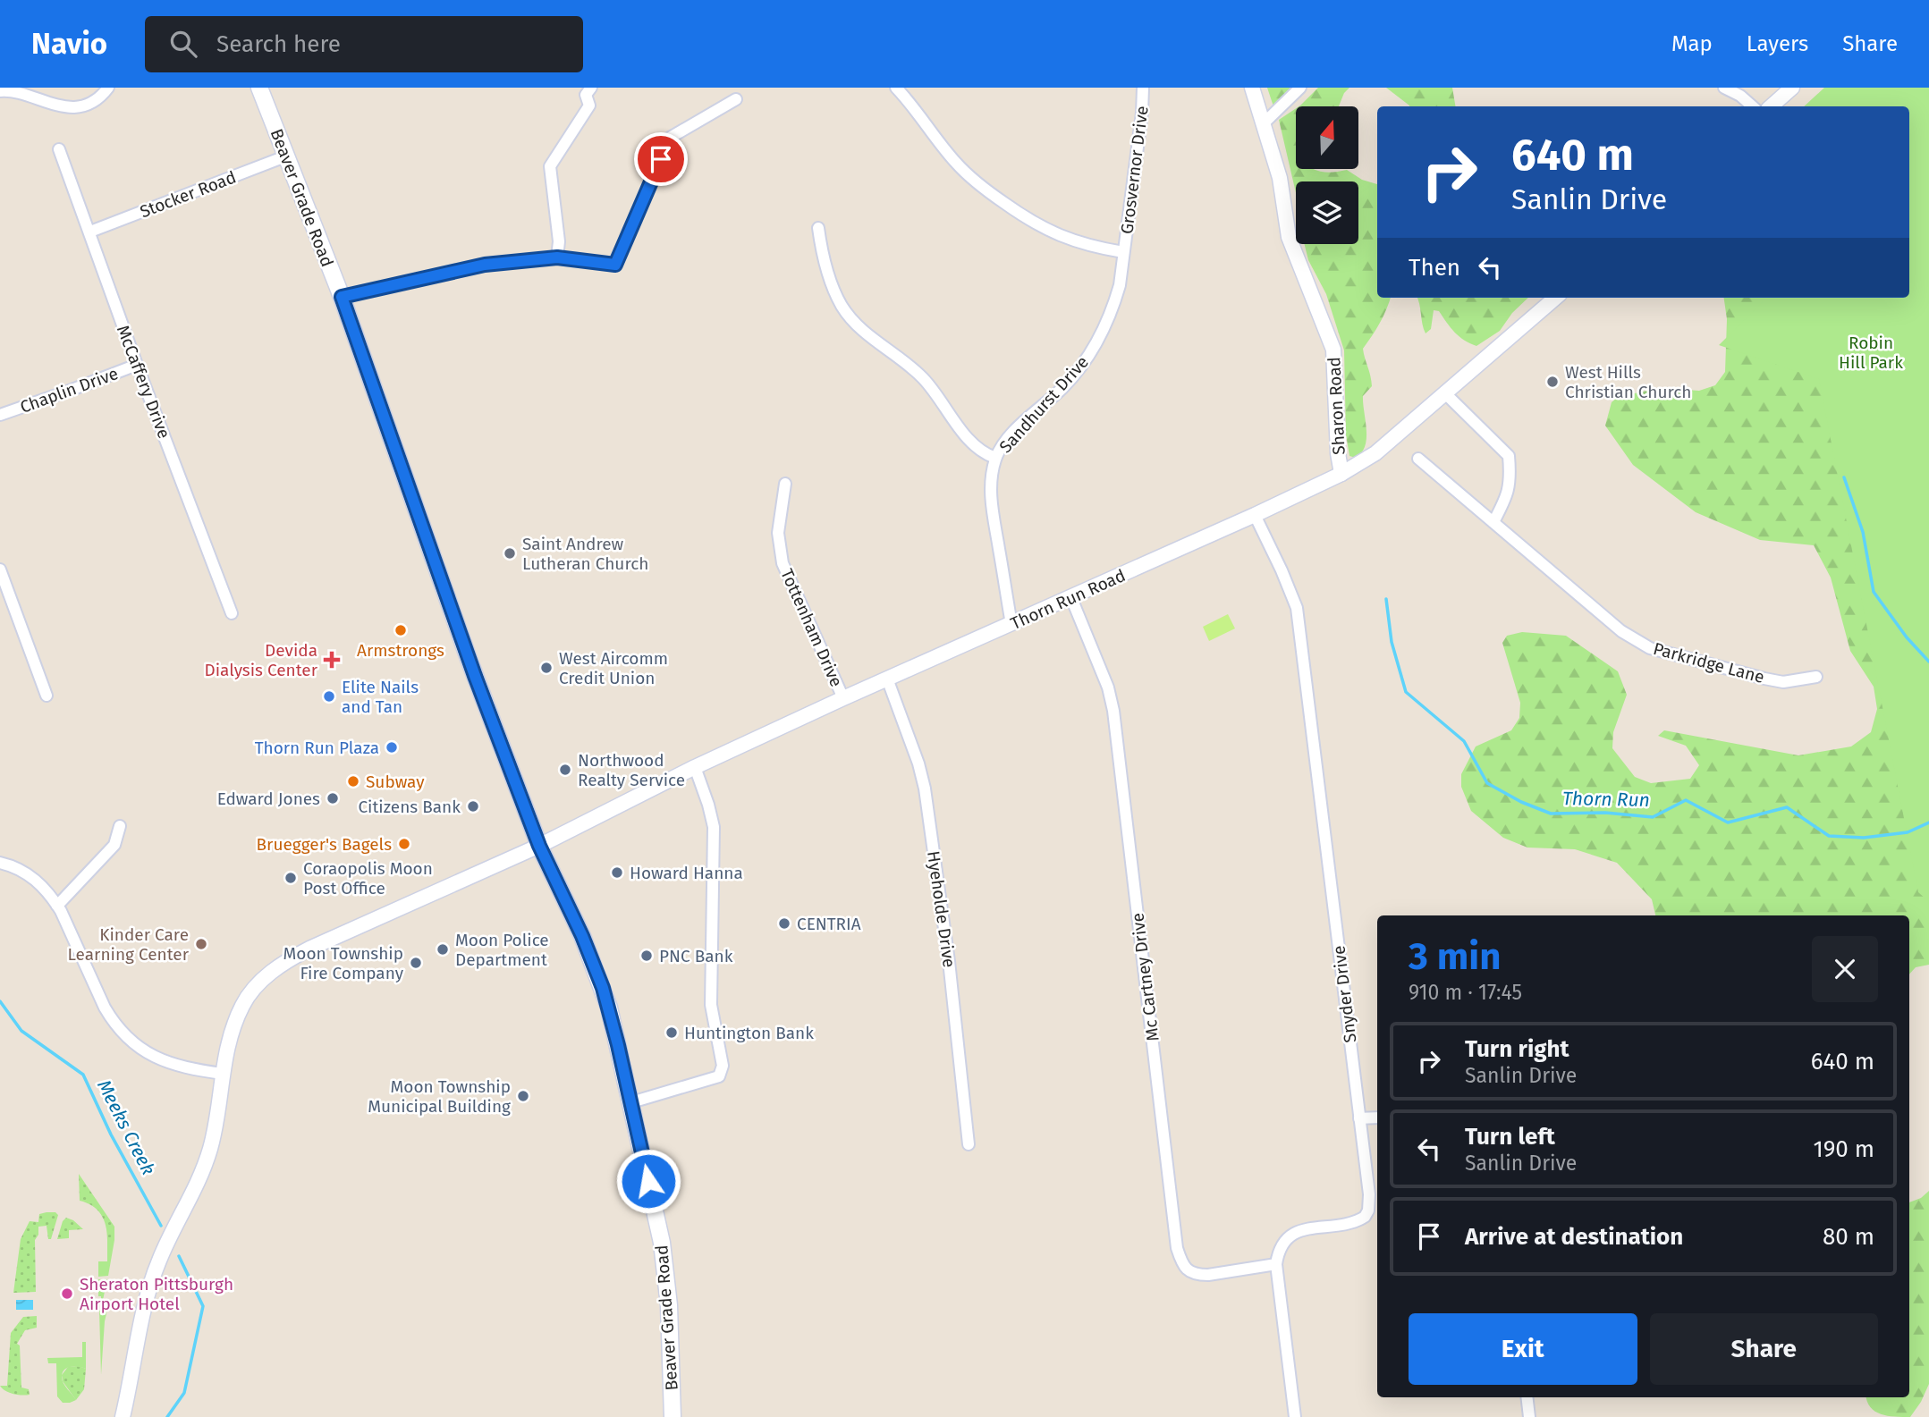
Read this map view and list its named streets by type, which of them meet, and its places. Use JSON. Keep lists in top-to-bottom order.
{
  "streets": {
    "main road": ["Beaver Grade Road"],
    "street": [
      "Grosvernor Drive",
      "Stocker Road",
      "McCaffery Drive",
      "Chaplin Drive",
      "Sandhurst Drive",
      "Sharon Road",
      "Thorn Run Road",
      "Tottenham Drive",
      "Parkridge Lane",
      "Hyeholde Drive",
      "Mc Cartney Drive",
      "Snyder Drive"
    ]
  },
  "crossings": [
    ["Grosvernor Drive", "Sandhurst Drive"],
    ["Stocker Road", "Beaver Grade Road"],
    ["Stocker Road", "McCaffery Drive"],
    ["Beaver Grade Road", "Thorn Run Road"],
    ["McCaffery Drive", "Chaplin Drive"],
    ["Sandhurst Drive", "Thorn Run Road"],
    ["Sharon Road", "Thorn Run Road"],
    ["Thorn Run Road", "Tottenham Drive"],
    ["Thorn Run Road", "Hyeholde Drive"],
    ["Thorn Run Road", "Mc Cartney Drive"],
    ["Thorn Run Road", "Snyder Drive"],
    ["Mc Cartney Drive", "Snyder Drive"]
  ],
  "water": ["Thorn Run", "Meeks Creek"],
  "parks": ["Robin Hill Park"],
  "places": {
    "other": [
      "West Hills Christian Church",
      "Saint Andrew Lutheran Church",
      "Armstrongs",
      "West Aircomm Credit Union",
      "Elite Nails and Tan",
      "Thorn Run Plaza",
      "Northwood Realty Service",
      "Subway",
      "Edward Jones",
      "Citizens Bank",
      "Bruegger's Bagels",
      "Howard Hanna",
      "Coraopolis Moon Post Office",
      "CENTRIA",
      "Kinder Care Learning Center",
      "Moon Police Department",
      "PNC Bank",
      "Moon Township Fire Company",
      "Huntington Bank",
      "Moon Township Municipal Building",
      "Sheraton Pittsburgh Airport Hotel"
    ],
    "health": ["Devida Dialysis Center"]
  },
  "north": "top",
  "page": {
    "header": "Navio",
    "search": "Search here",
    "nav": ["Map", "Layers", "Share"],
    "turn": ["640 m", "Sanlin Drive"],
    "then": "Then",
    "heading": ["3 min", "910 m · 17:45"],
    "list": [
      {
        "name": "Turn right",
        "note": "Sanlin Drive",
        "value": "640 m"
      },
      {
        "name": "Turn left",
        "note": "Sanlin Drive",
        "value": "190 m"
      },
      {
        "name": "Arrive at destination",
        "value": "80 m"
      }
    ],
    "buttons": ["Exit", "Share"]
  }
}
